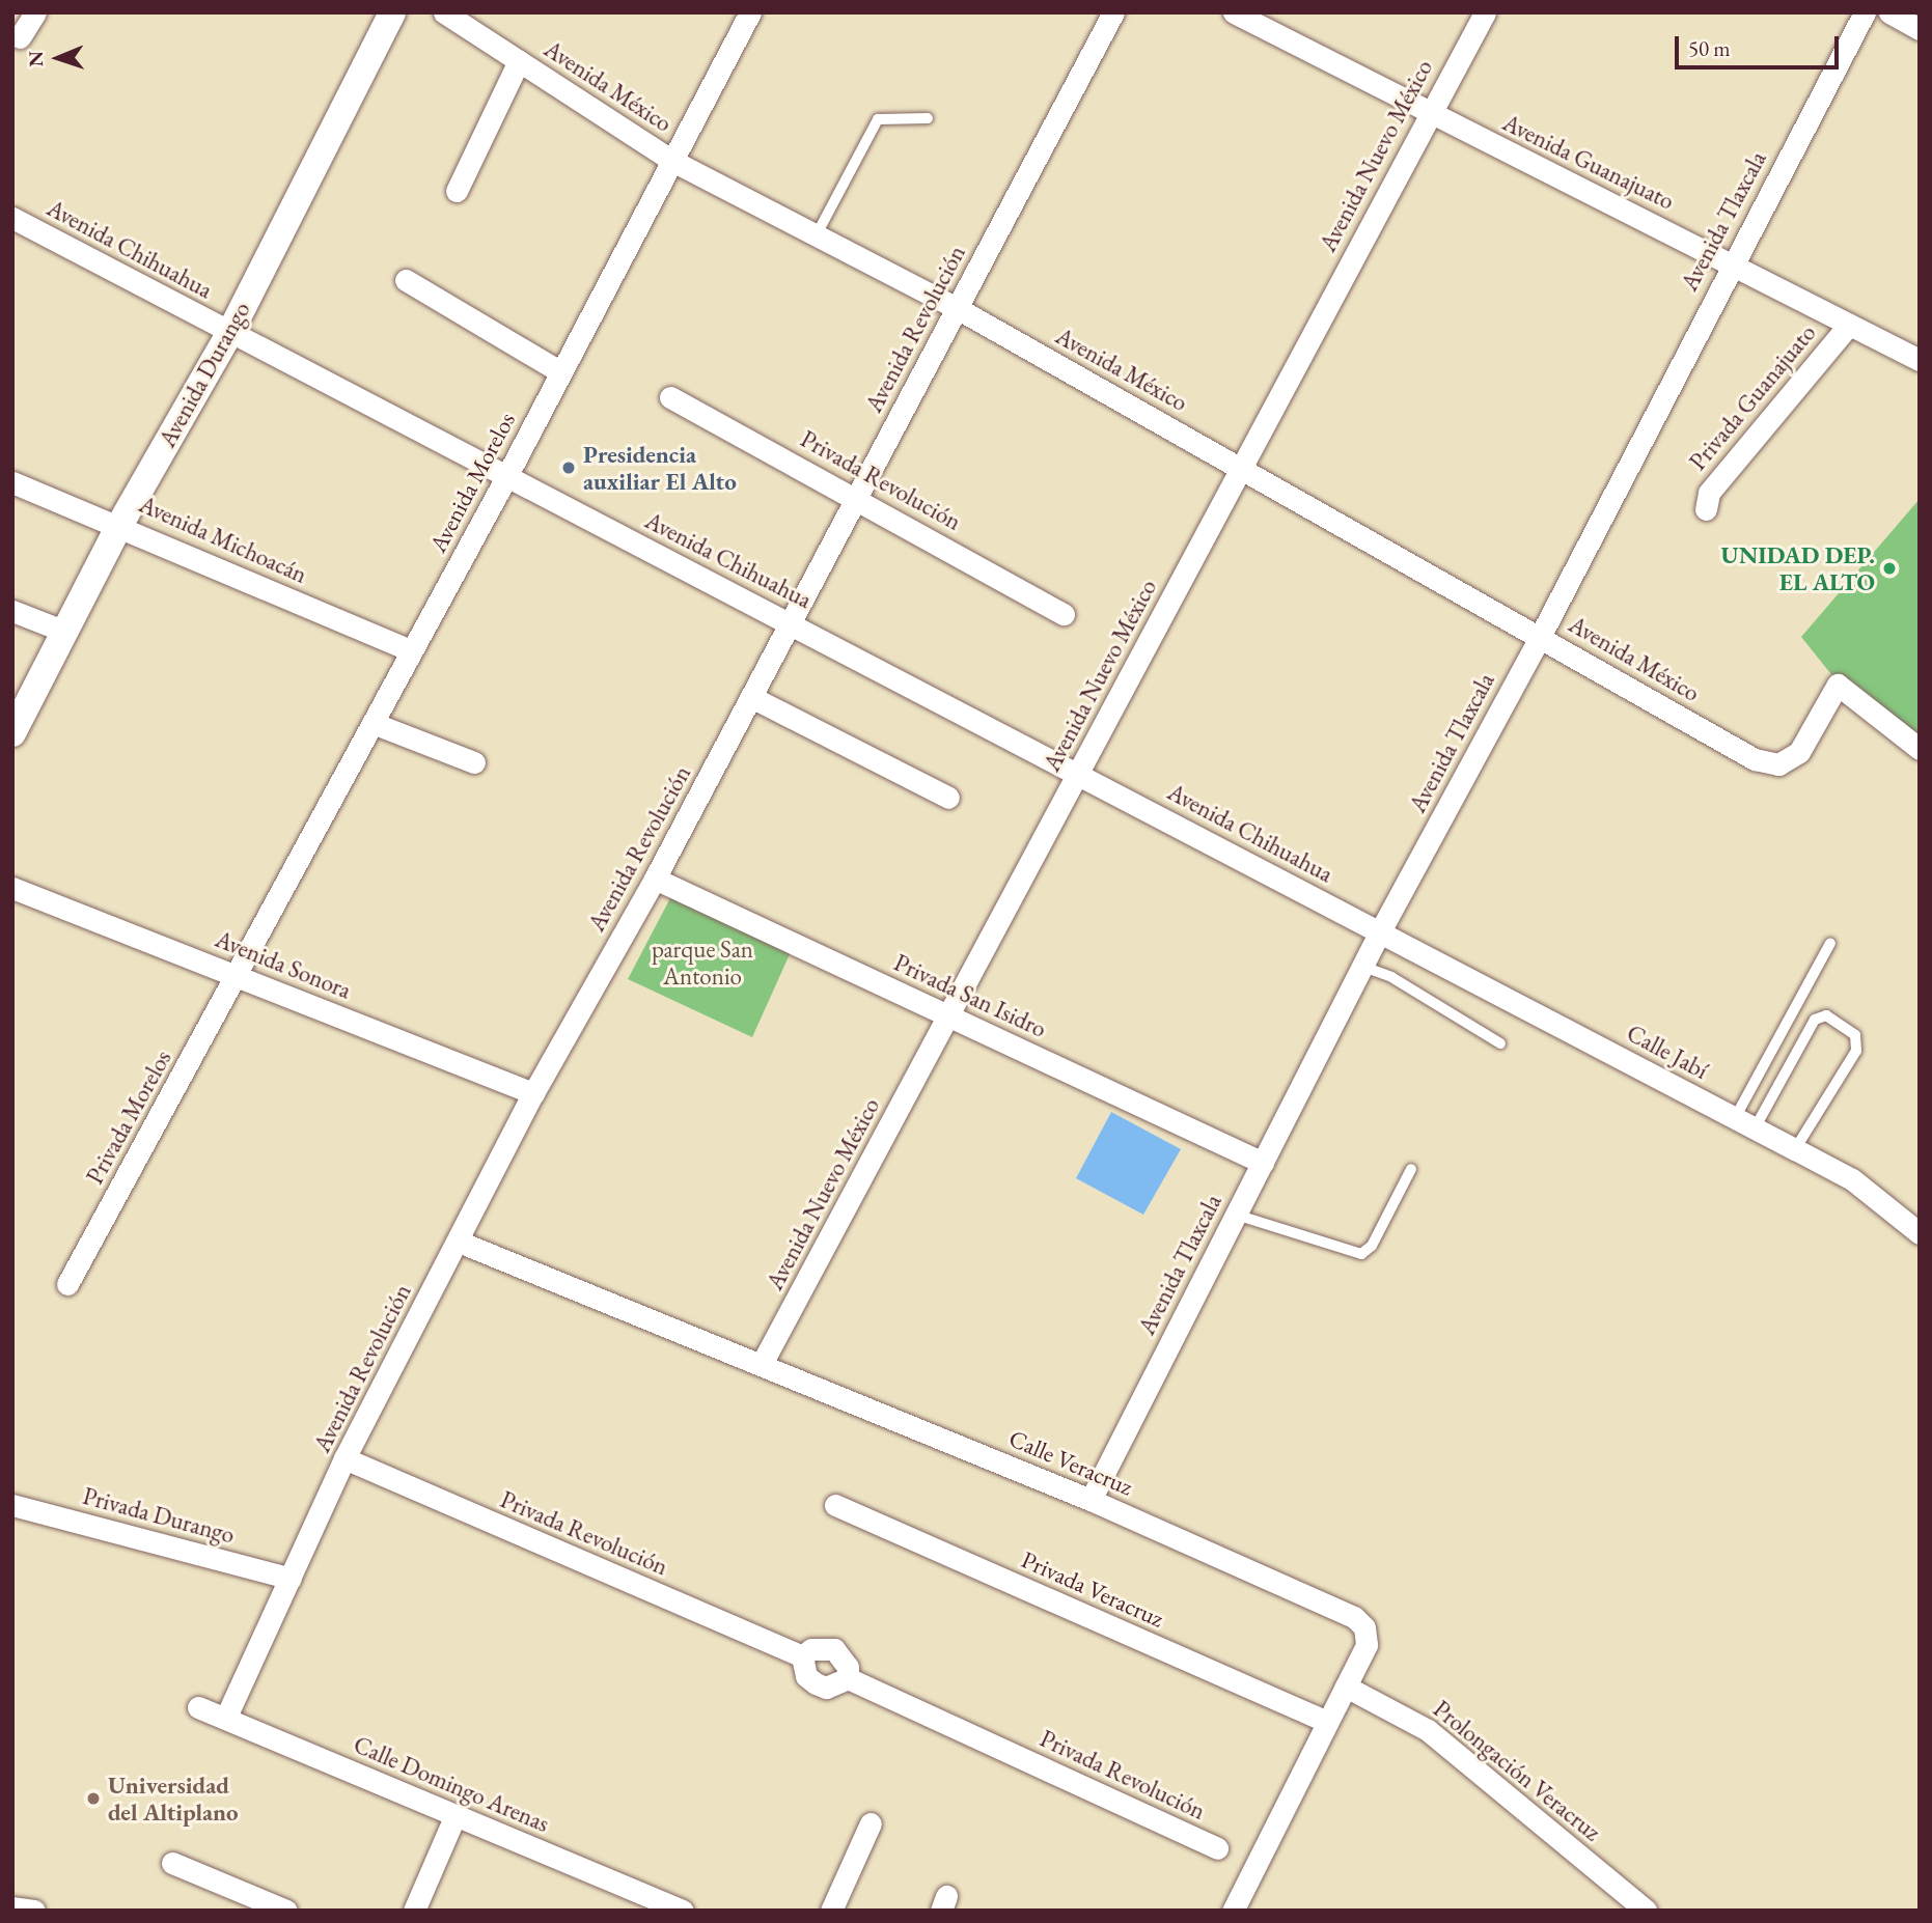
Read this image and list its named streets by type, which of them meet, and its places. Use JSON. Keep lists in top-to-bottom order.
{
  "streets": {
    "street": [
      "Avenida México",
      "Avenida Nuevo México",
      "Avenida Guanajuato",
      "Avenida Tlaxcala",
      "Avenida Chihuahua",
      "Avenida Revolución",
      "Avenida Durango",
      "Privada Guanajuato",
      "Privada Revolución",
      "Avenida Morelos",
      "Avenida Michoacán",
      "Avenida Sonora",
      "Privada San Isidro",
      "Calle Jabí",
      "Privada Morelos",
      "Calle Veracruz",
      "Privada Durango",
      "Privada Veracruz",
      "Prolongación Veracruz",
      "Calle Domingo Arenas"
    ]
  },
  "crossings": [
    ["Avenida México", "Avenida Nuevo México"],
    ["Avenida México", "Avenida Tlaxcala"],
    ["Avenida México", "Avenida Revolución"],
    ["Avenida México", "Avenida Morelos"],
    ["Avenida Nuevo México", "Avenida Guanajuato"],
    ["Avenida Nuevo México", "Avenida Chihuahua"],
    ["Avenida Nuevo México", "Privada San Isidro"],
    ["Avenida Nuevo México", "Calle Veracruz"],
    ["Avenida Guanajuato", "Avenida Tlaxcala"],
    ["Avenida Guanajuato", "Privada Guanajuato"],
    ["Avenida Tlaxcala", "Avenida Chihuahua"],
    ["Avenida Tlaxcala", "Privada San Isidro"],
    ["Avenida Tlaxcala", "Calle Jabí"],
    ["Avenida Tlaxcala", "Calle Veracruz"],
    ["Avenida Chihuahua", "Avenida Revolución"],
    ["Avenida Chihuahua", "Avenida Durango"],
    ["Avenida Chihuahua", "Avenida Morelos"],
    ["Avenida Chihuahua", "Calle Jabí"],
    ["Avenida Revolución", "Privada Revolución"],
    ["Avenida Revolución", "Avenida Sonora"],
    ["Avenida Revolución", "Privada San Isidro"],
    ["Avenida Revolución", "Calle Veracruz"],
    ["Avenida Revolución", "Privada Durango"],
    ["Avenida Revolución", "Calle Domingo Arenas"],
    ["Avenida Durango", "Avenida Michoacán"],
    ["Avenida Morelos", "Avenida Michoacán"],
    ["Avenida Morelos", "Avenida Sonora"],
    ["Avenida Morelos", "Privada Morelos"],
    ["Avenida Sonora", "Privada Morelos"],
    ["Calle Veracruz", "Privada Veracruz"],
    ["Calle Veracruz", "Prolongación Veracruz"]
  ],
  "parks": ["parque San Antonio"],
  "places": ["Presidencia auxiliar El Alto", "UNIDAD DEP. EL ALTO", "Universidad del Altiplano"],
  "scale_bar": "50 m",
  "north": "left"
}
